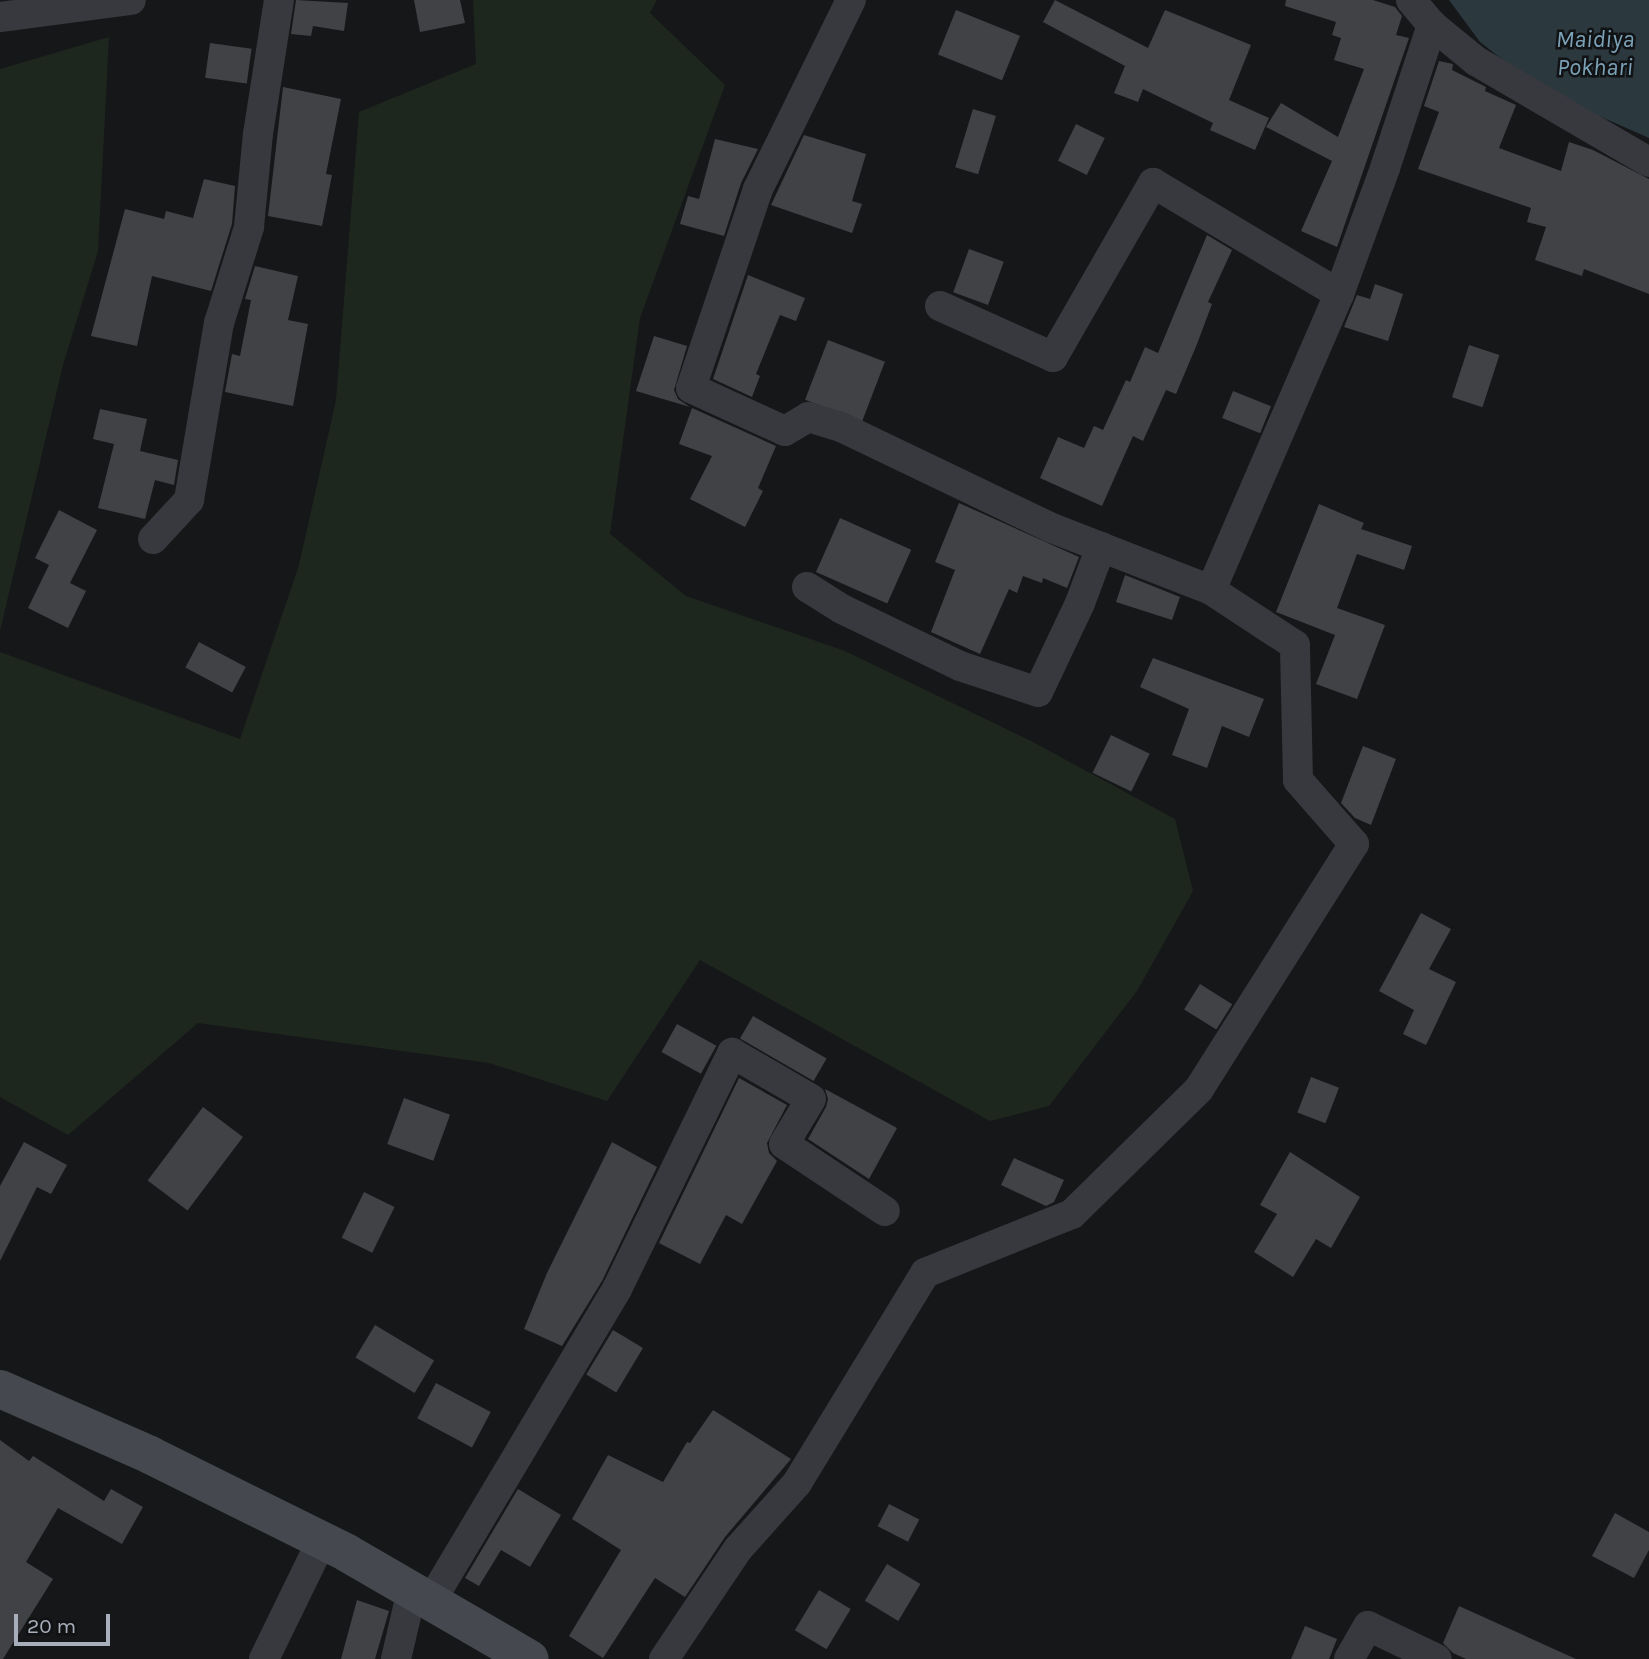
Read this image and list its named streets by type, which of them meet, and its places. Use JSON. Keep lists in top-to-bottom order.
{
  "water": ["Maidiya Pokhari"],
  "scale_bar": "20 m"
}
